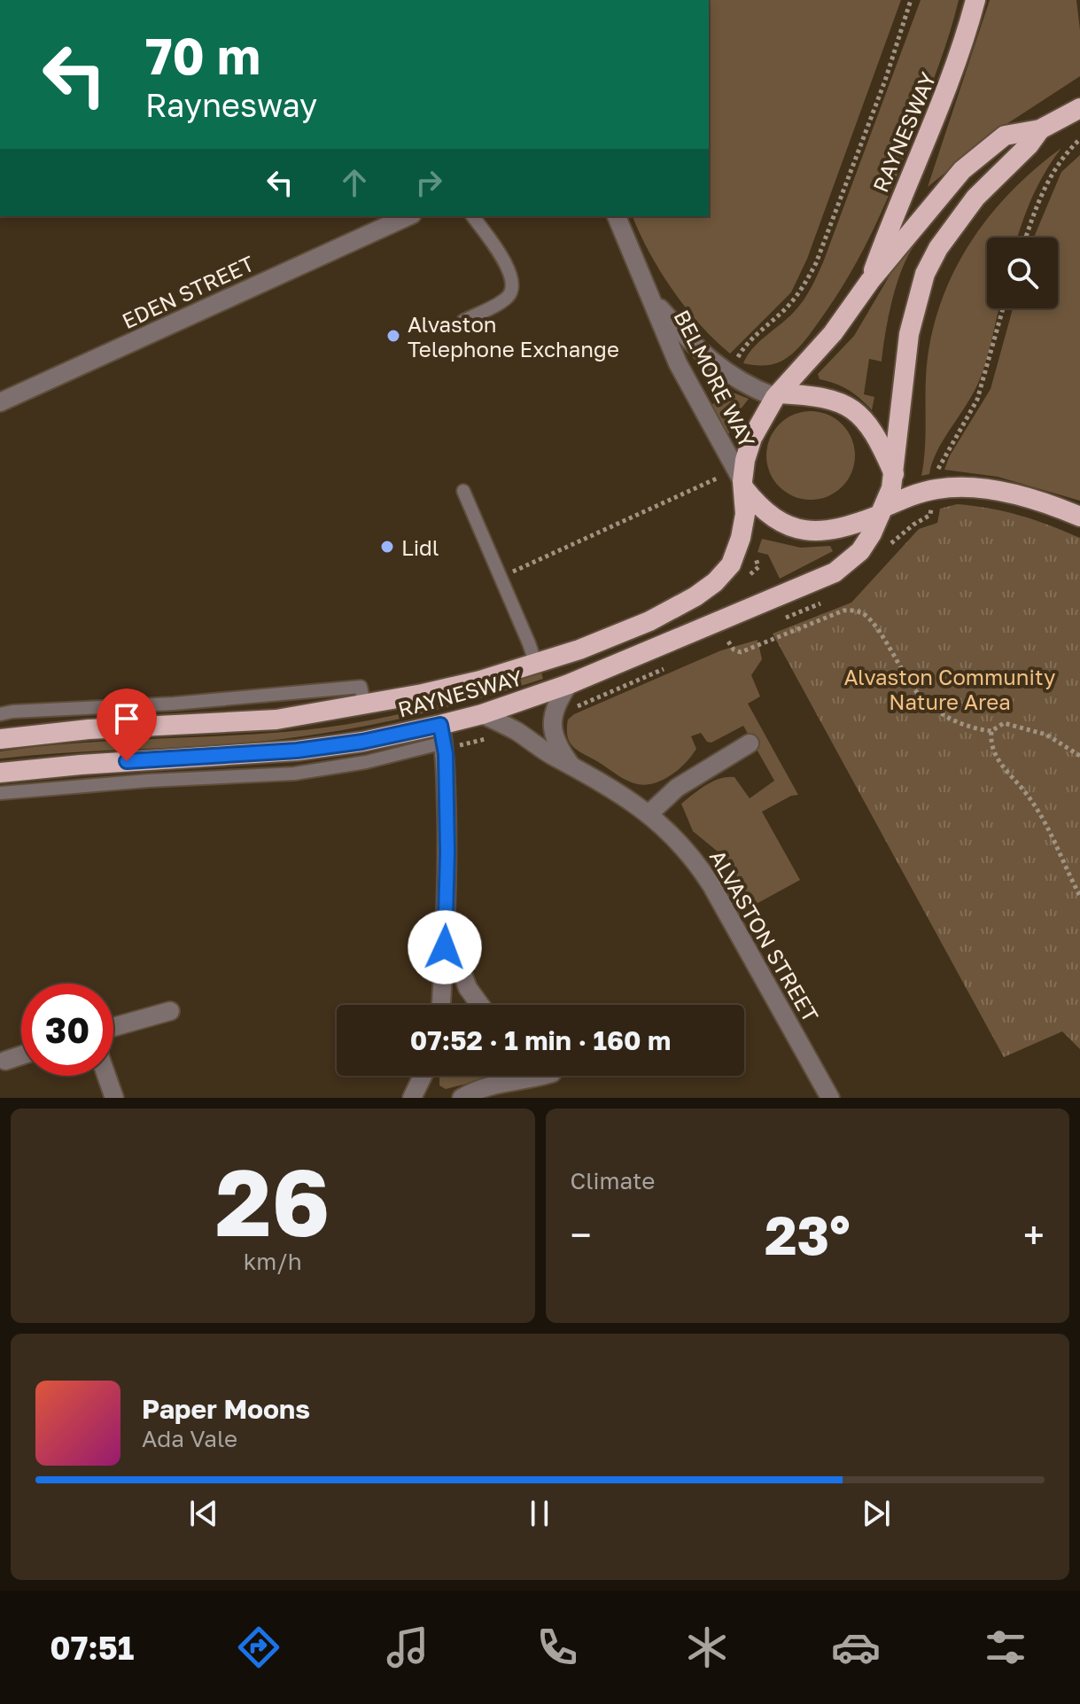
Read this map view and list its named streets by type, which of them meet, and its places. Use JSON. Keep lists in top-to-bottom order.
{
  "streets": {
    "highway": ["RAYNESWAY"],
    "street": ["EDEN STREET", "BELMORE WAY", "ALVASTON STREET"]
  },
  "crossings": [
    ["RAYNESWAY", "BELMORE WAY"],
    ["RAYNESWAY", "ALVASTON STREET"]
  ],
  "parks": ["Alvaston Community Nature Area"],
  "places": ["Alvaston Telephone Exchange", "Lidl"],
  "page": {
    "turn": ["70 m", "Raynesway"],
    "limit": "30",
    "trip": "07:52 · 1 min · 160 m",
    "tile": [
      ["26", "km/h"],
      "Climate"
    ],
    "heat": ["−", "23°", "+"],
    "song": ["Paper Moons", "Ada Vale"],
    "tabs": "07:51"
  }
}
